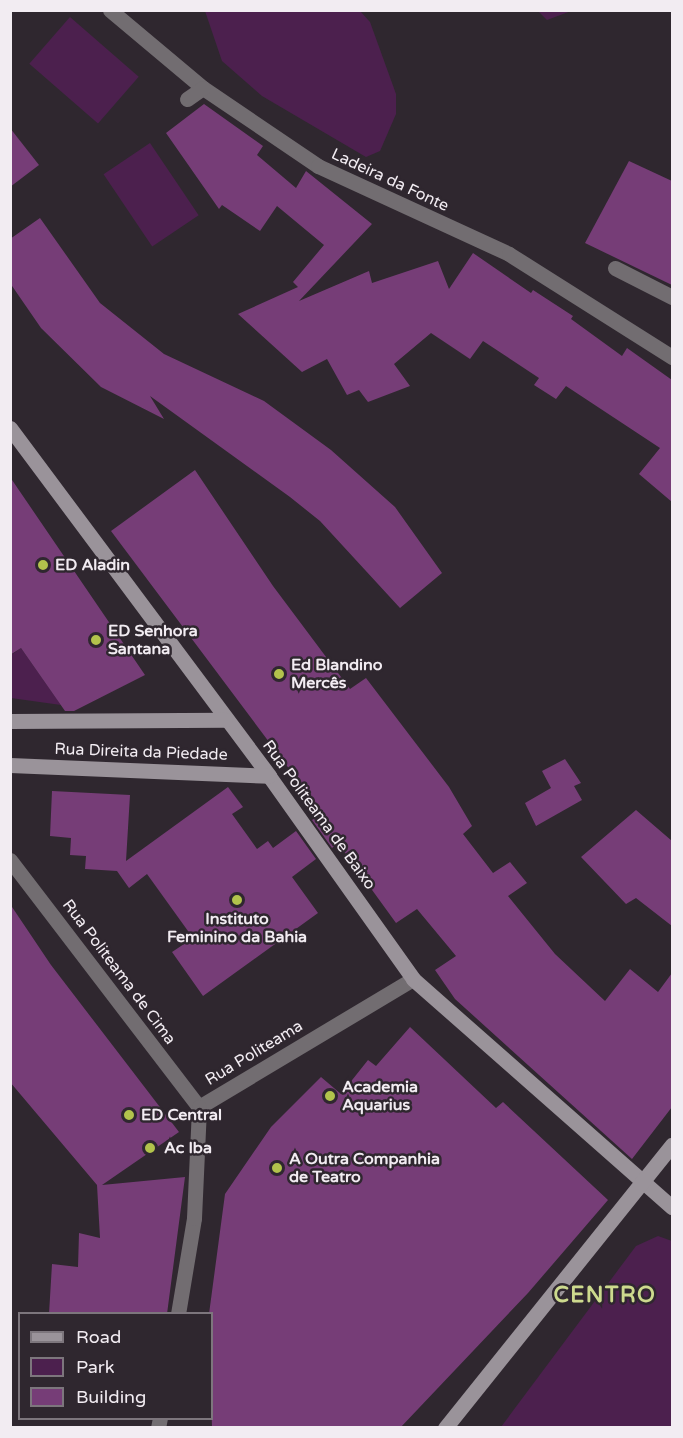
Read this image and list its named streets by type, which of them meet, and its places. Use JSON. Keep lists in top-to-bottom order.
{
  "streets": {
    "street": [
      "Ladeira da Fonte",
      "Rua Direita da Piedade",
      "Rua Politeama de Baixo",
      "Rua Politeama de Cima",
      "Rua Politeama"
    ]
  },
  "crossings": [
    ["Rua Direita da Piedade", "Rua Politeama de Baixo"],
    ["Rua Politeama de Baixo", "Rua Politeama"],
    ["Rua Politeama de Cima", "Rua Politeama"]
  ],
  "districts": ["CENTRO"],
  "places": [
    "ED Aladin",
    "ED Senhora Santana",
    "Ed Blandino Mercês",
    "Instituto Feminino da Bahia",
    "Academia Aquarius",
    "ED Central",
    "Ac Iba",
    "A Outra Companhia de Teatro"
  ],
  "legend": ["Road", "Park", "Building"]
}
